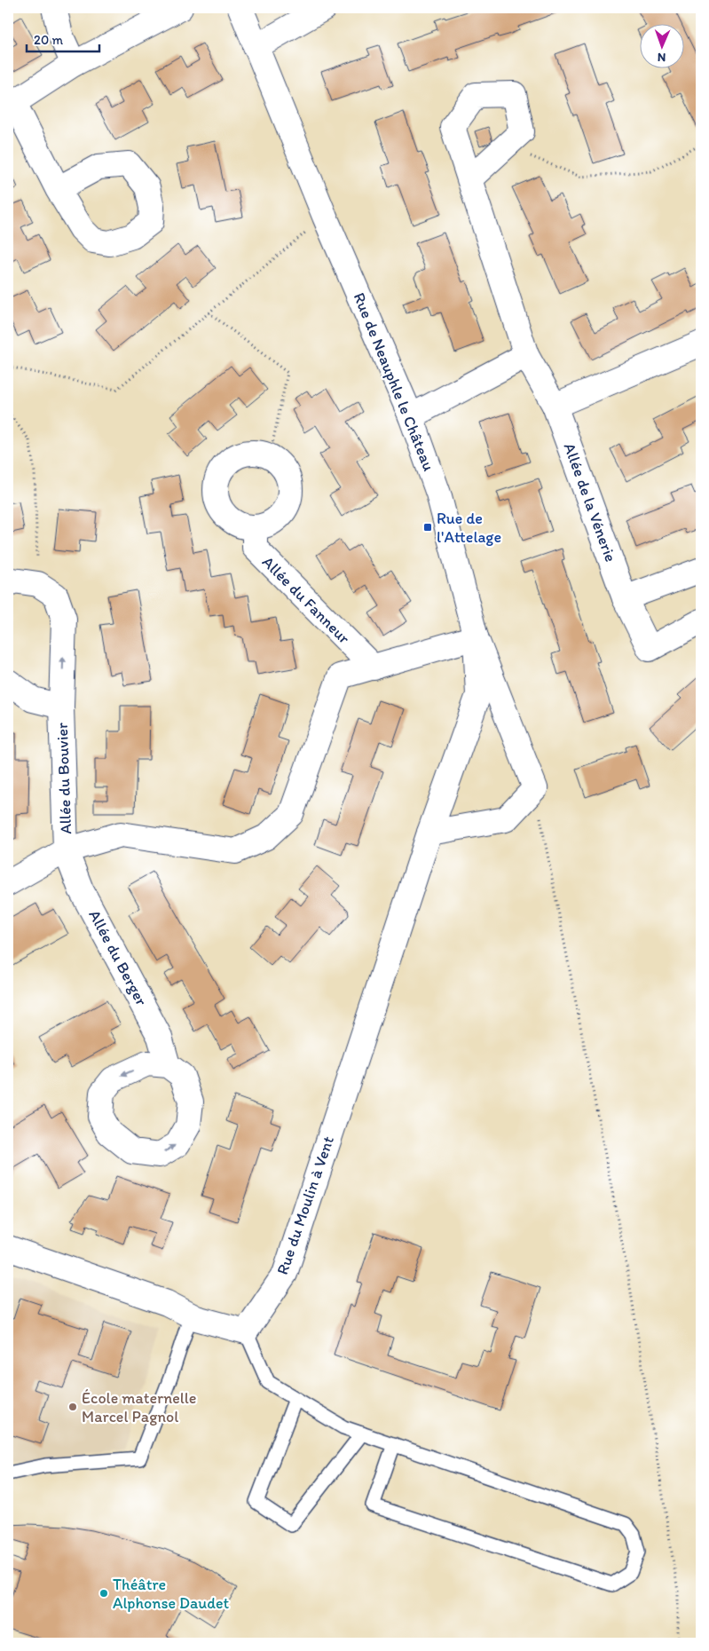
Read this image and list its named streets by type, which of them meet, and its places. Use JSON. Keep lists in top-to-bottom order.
{
  "streets": {
    "street": [
      "Rue de Neauphle le Château",
      "Allée de la Vénerie",
      "Allée du Fanneur",
      "Allée du Bouvier",
      "Allée du Berger",
      "Rue du Moulin à Vent"
    ]
  },
  "crossings": [
    ["Rue de Neauphle le Château", "Rue du Moulin à Vent"],
    ["Allée du Bouvier", "Allée du Berger"]
  ],
  "places": {
    "transit": ["Rue de l'Attelage"],
    "other": ["École maternelle Marcel Pagnol", "Théâtre Alphonse Daudet"]
  },
  "scale_bar": "20 m",
  "north": "bottom"
}
